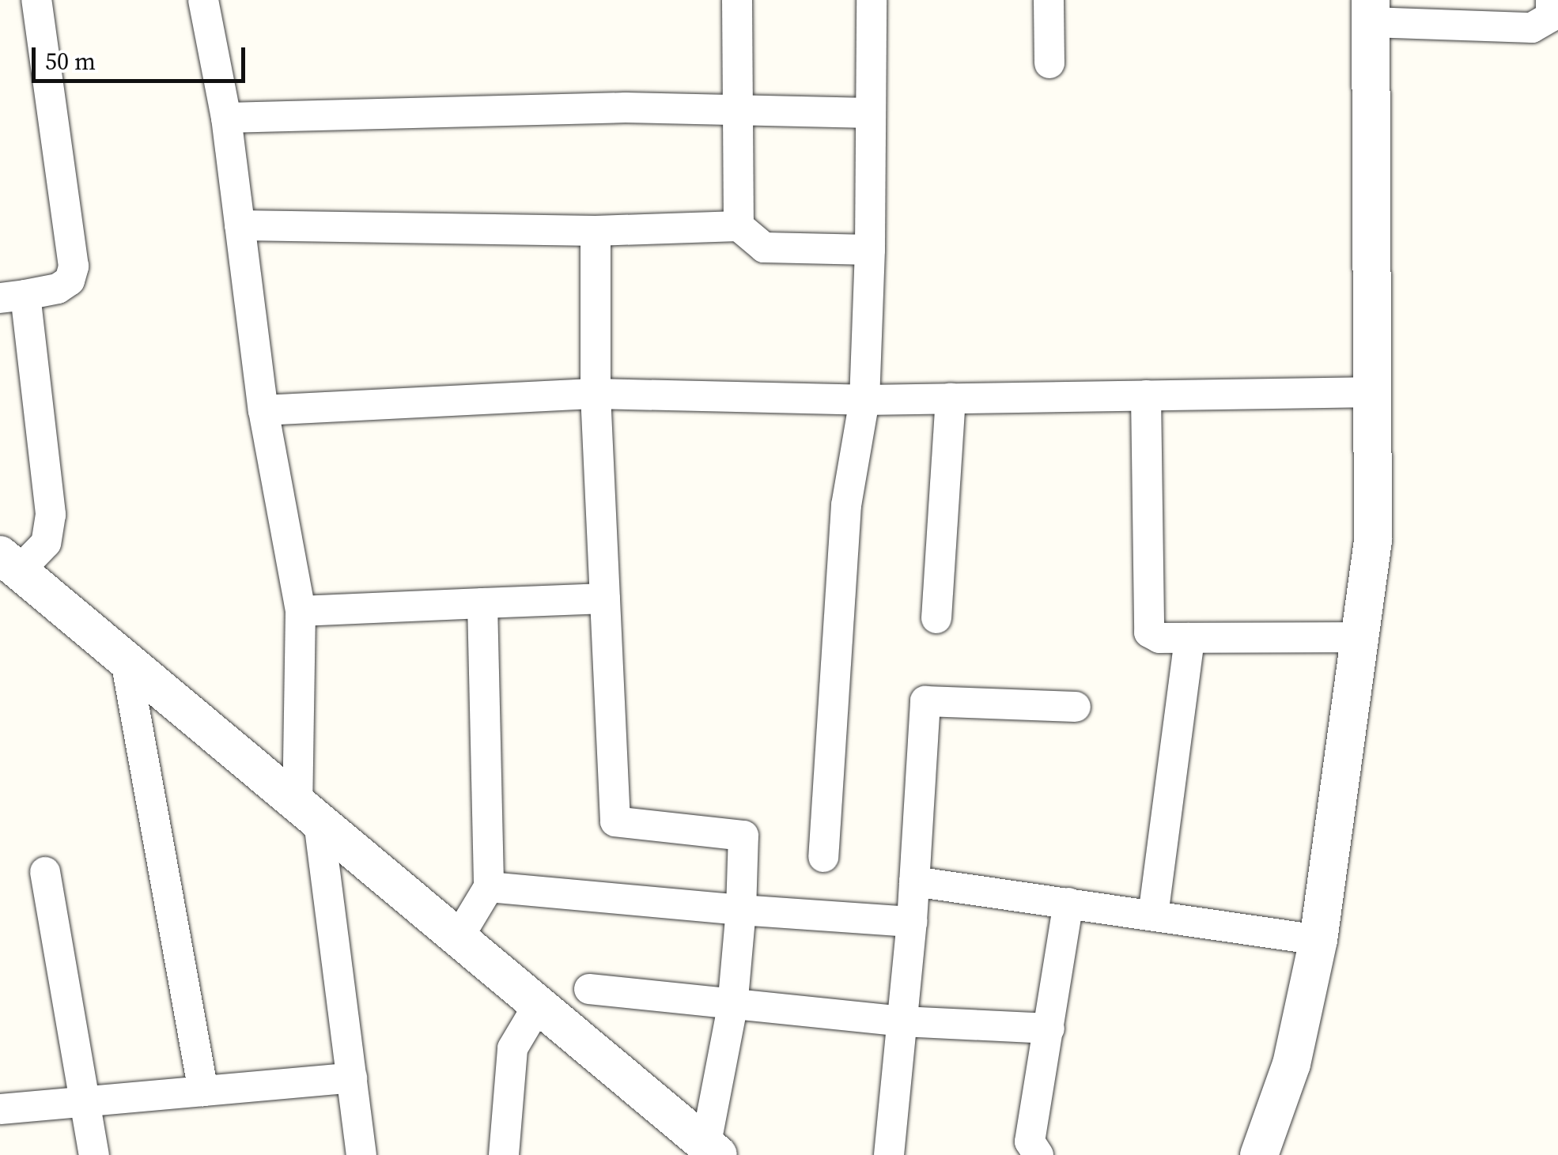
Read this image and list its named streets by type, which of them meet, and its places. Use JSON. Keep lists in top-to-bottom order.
{
  "scale_bar": "50 m"
}
